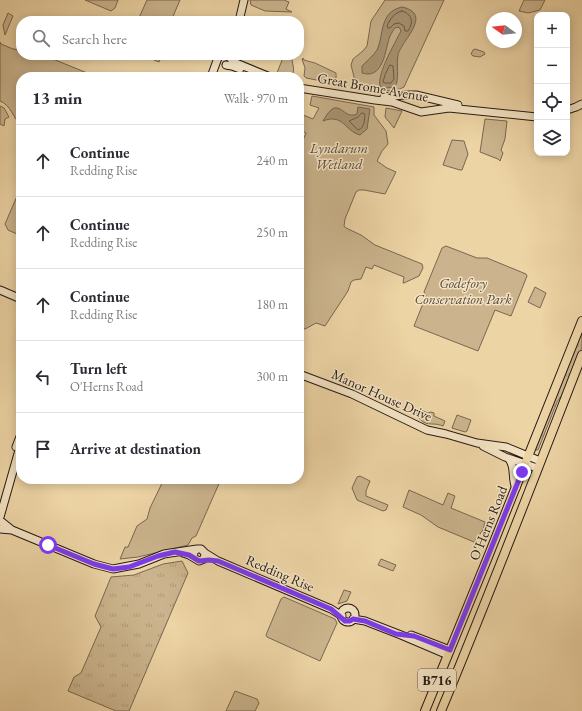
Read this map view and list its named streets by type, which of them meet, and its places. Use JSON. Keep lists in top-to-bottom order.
{
  "streets": {
    "main road": ["O'Herns Road", "B716"],
    "street": ["Great Brome Avenue", "Manor House Drive", "Redding Rise"]
  },
  "crossings": [
    ["Manor House Drive", "O'Herns Road"]
  ],
  "parks": ["Lyndarum Wetland", "Godefory Conservation Park"],
  "north": "left",
  "page": {
    "map_buttons": ["+", "−"],
    "search": "Search here",
    "heading": ["13 min", "Walk · 970 m"],
    "list": [
      ["Continue", "Redding Rise", "240 m"],
      ["Continue", "Redding Rise", "250 m"],
      ["Continue", "Redding Rise", "180 m"],
      ["Turn left", "O'Herns Road", "300 m"],
      "Arrive at destination"
    ]
  }
}
